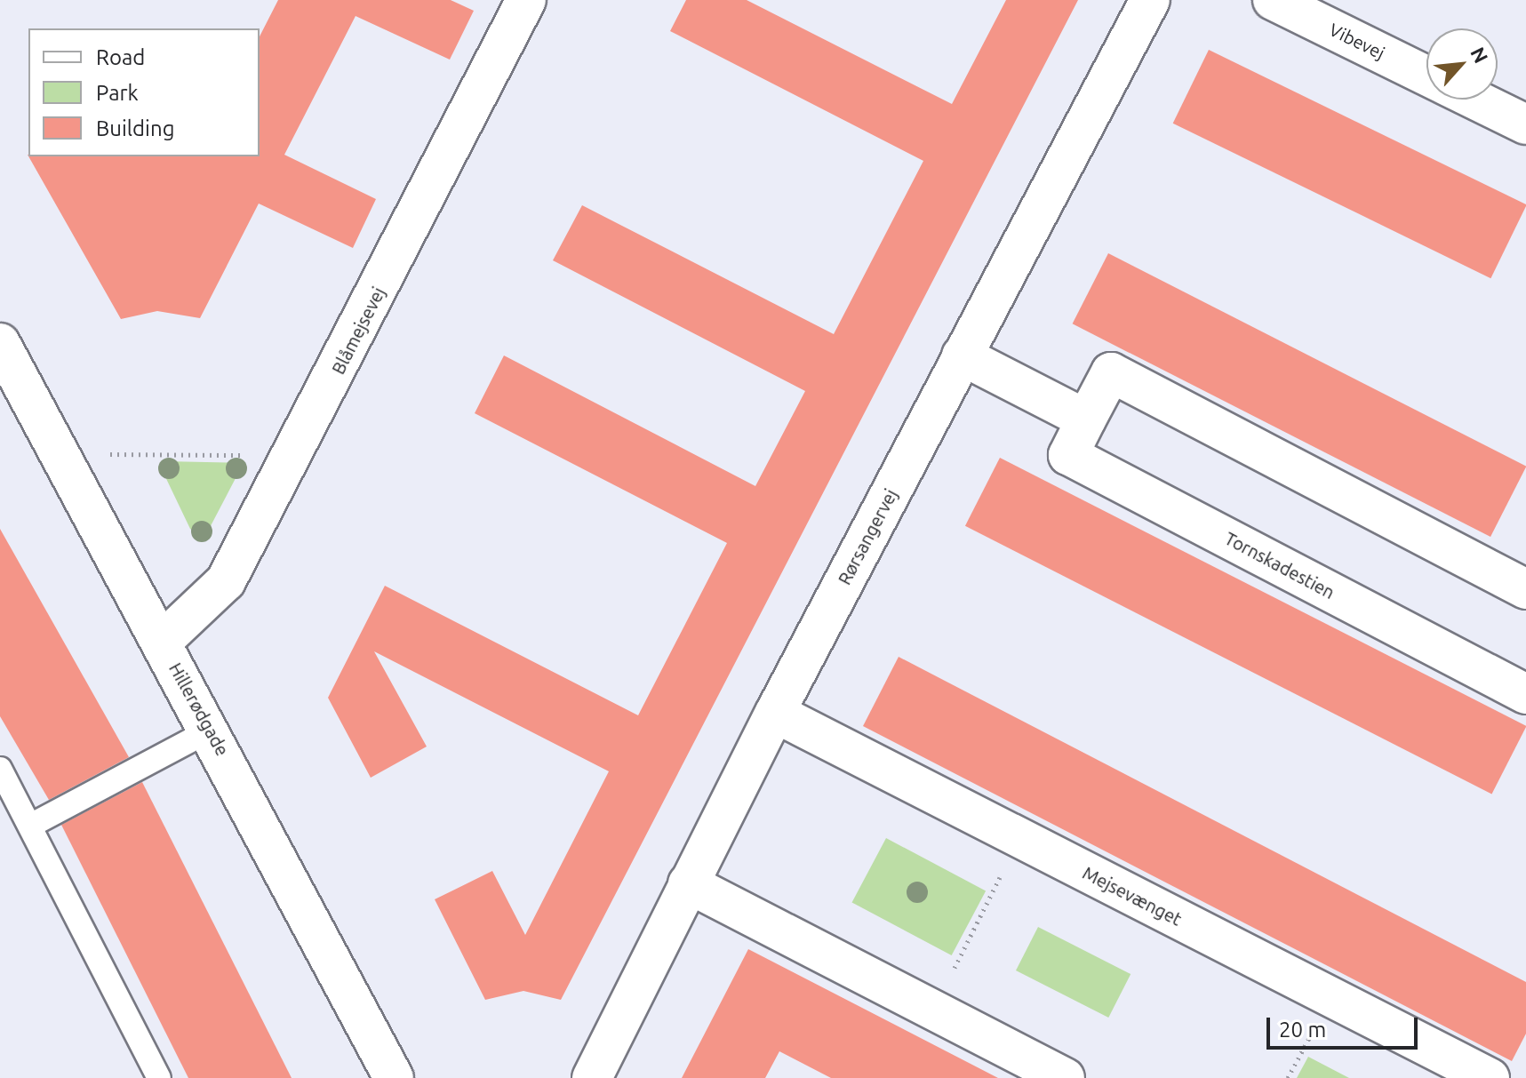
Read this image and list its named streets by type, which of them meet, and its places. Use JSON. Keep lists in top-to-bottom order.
{
  "streets": {
    "street": [
      "Vibevej",
      "Blåmejsevej",
      "Rørsangervej",
      "Tornskadestien",
      "Hillerødgade",
      "Mejsevænget"
    ]
  },
  "crossings": [
    ["Blåmejsevej", "Hillerødgade"],
    ["Rørsangervej", "Mejsevænget"]
  ],
  "legend": ["Road", "Park", "Building"],
  "scale_bar": "20 m",
  "north": "top right"
}
